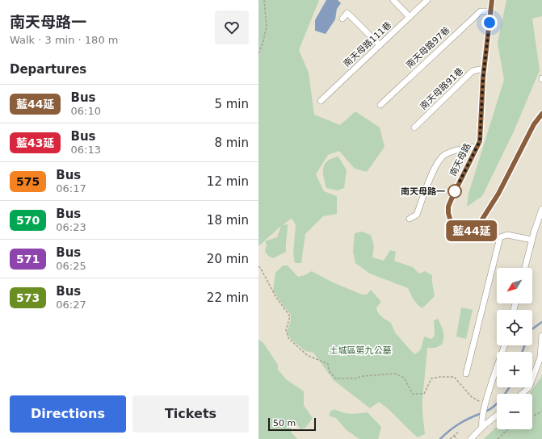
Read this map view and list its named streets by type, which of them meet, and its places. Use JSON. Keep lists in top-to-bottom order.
{
  "streets": {
    "street": [
      "南天母路111巷",
      "南天母路97巷",
      "南天母路91巷",
      "南天母路"
    ]
  },
  "crossings": [
    ["南天母路97巷", "南天母路"],
    ["南天母路91巷", "南天母路"]
  ],
  "parks": ["土城區第九公墓"],
  "places": ["南天母路一"],
  "lines": ["bus line 藍44延"],
  "scale_bar": "50 m",
  "north": "bottom left",
  "page": {
    "heading": [
      ["南天母路一", "Walk · 3 min · 180 m"],
      "Departures"
    ],
    "on_map": "藍44延",
    "list": [
      {
        "mark": "藍44延",
        "name": "Bus",
        "note": "06:10",
        "value": "5 min"
      },
      {
        "mark": "藍43延",
        "name": "Bus",
        "note": "06:13",
        "value": "8 min"
      },
      {
        "mark": "575",
        "name": "Bus",
        "note": "06:17",
        "value": "12 min"
      },
      {
        "mark": "570",
        "name": "Bus",
        "note": "06:23",
        "value": "18 min"
      },
      {
        "mark": "571",
        "name": "Bus",
        "note": "06:25",
        "value": "20 min"
      },
      {
        "mark": "573",
        "name": "Bus",
        "note": "06:27",
        "value": "22 min"
      }
    ],
    "map_buttons": ["+", "−"],
    "buttons": ["Directions", "Tickets"],
    "scale": "50 m"
  }
}
